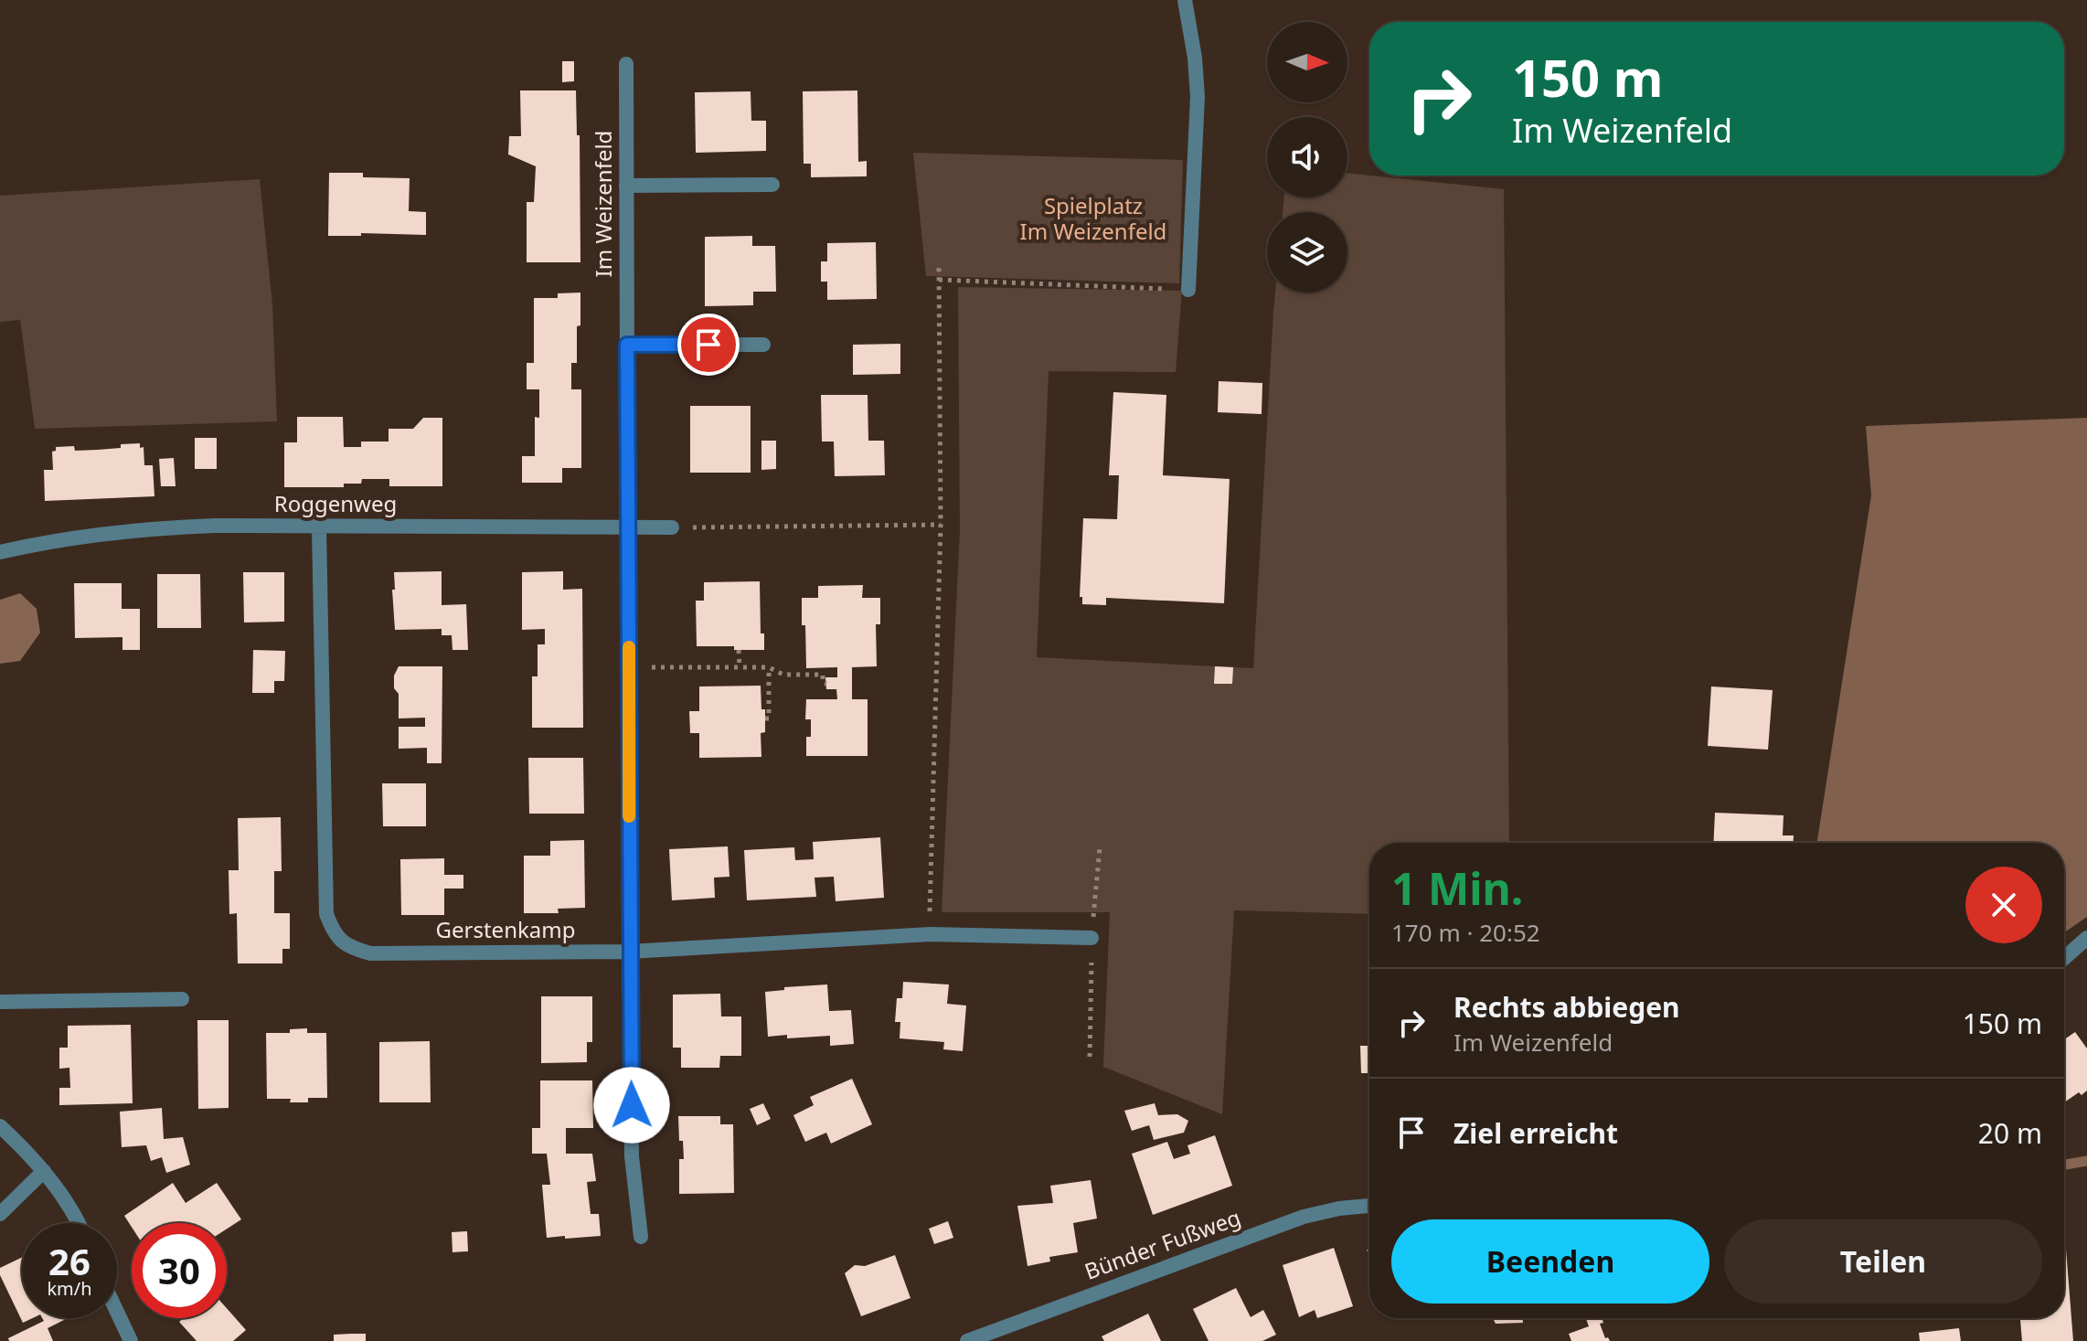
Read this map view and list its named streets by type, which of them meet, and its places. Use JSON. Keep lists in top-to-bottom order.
{
  "streets": {
    "street": [
      "Im Weizenfeld",
      "Roggenweg",
      "Gerstenkamp",
      "Bünder Fußweg"
    ]
  },
  "crossings": [
    ["Im Weizenfeld", "Roggenweg"],
    ["Im Weizenfeld", "Gerstenkamp"],
    ["Roggenweg", "Gerstenkamp"]
  ],
  "parks": ["Spielplatz Im Weizenfeld"],
  "north": "right",
  "page": {
    "turn": ["150 m", "Im Weizenfeld"],
    "heading": ["1 Min.", "170 m · 20:52"],
    "list": [
      {
        "name": "Rechts abbiegen",
        "note": "Im Weizenfeld",
        "value": "150 m"
      },
      {
        "name": "Ziel erreicht",
        "value": "20 m"
      }
    ],
    "buttons": ["Beenden", "Teilen"],
    "speed": "26 km/h",
    "limit": "30"
  }
}
